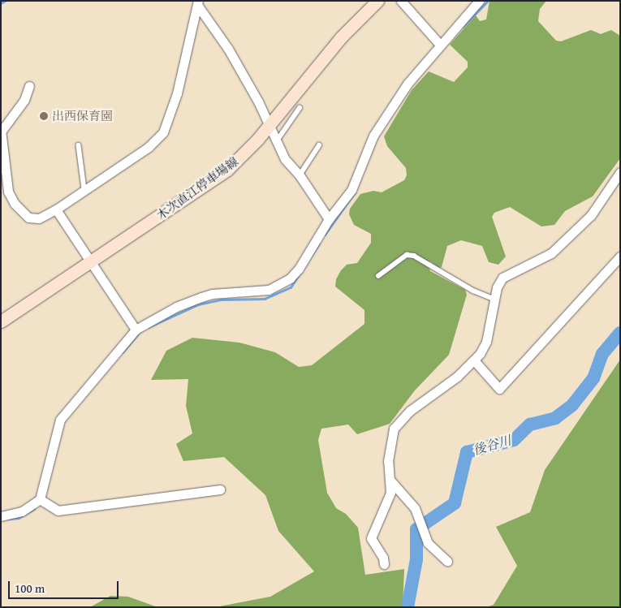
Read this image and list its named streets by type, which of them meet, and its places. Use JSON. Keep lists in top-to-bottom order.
{
  "streets": {
    "main road": ["木次直江停車場線"]
  },
  "water": ["後谷川"],
  "places": ["出西保育園"],
  "scale_bar": "100 m"
}
